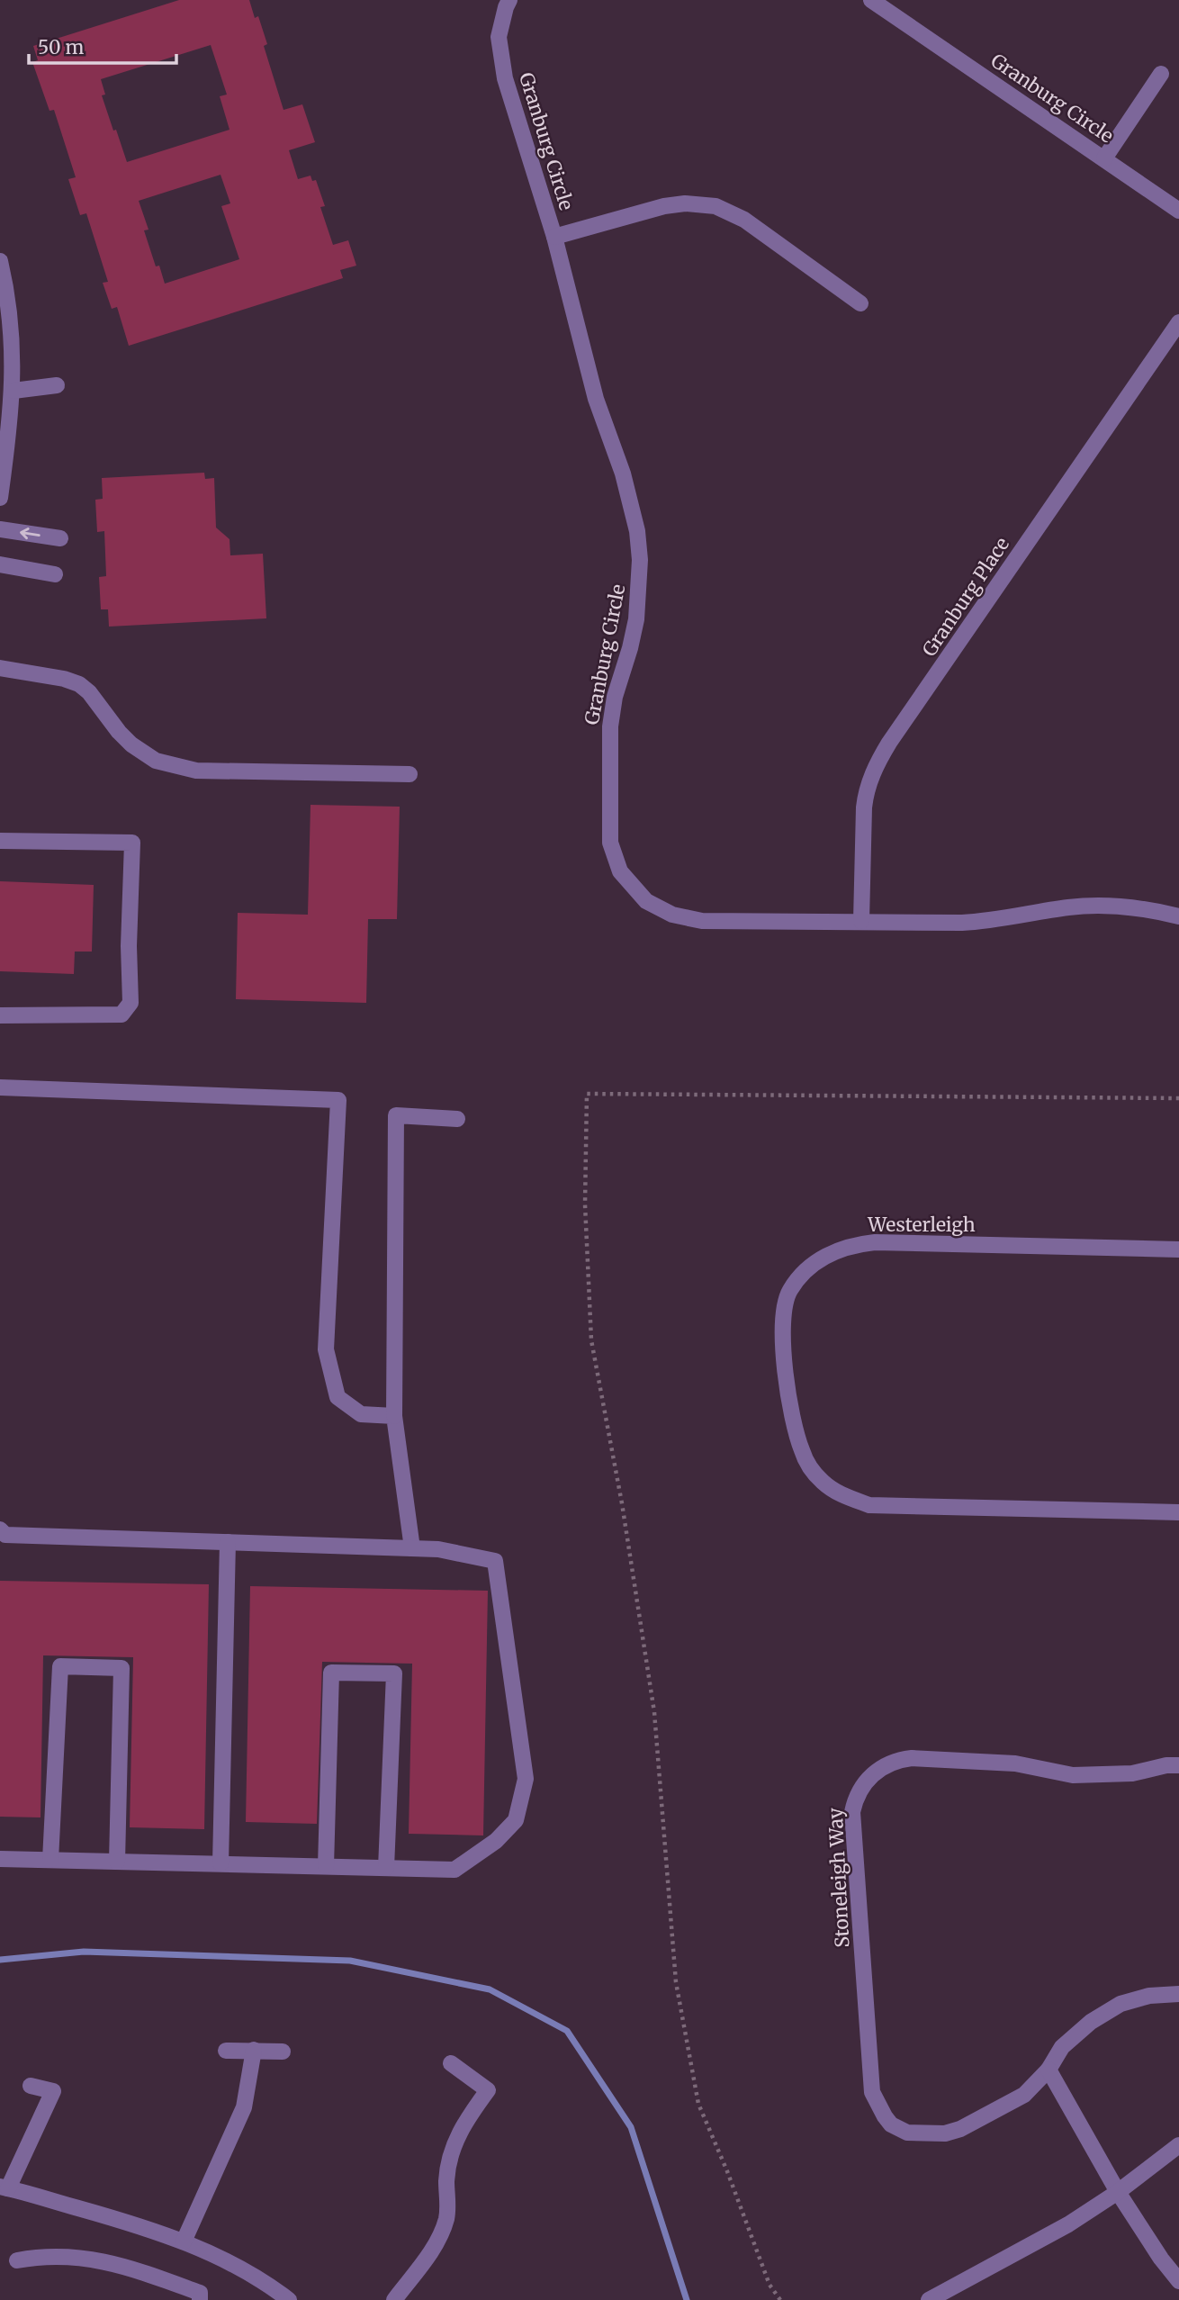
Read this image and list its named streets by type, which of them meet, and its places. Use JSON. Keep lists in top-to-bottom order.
{
  "streets": {
    "street": [
      "Granburg Circle",
      "Granburg Place",
      "Westerleigh",
      "Stoneleigh Way"
    ]
  },
  "crossings": [
    ["Granburg Circle", "Granburg Place"]
  ],
  "scale_bar": "50 m"
}
